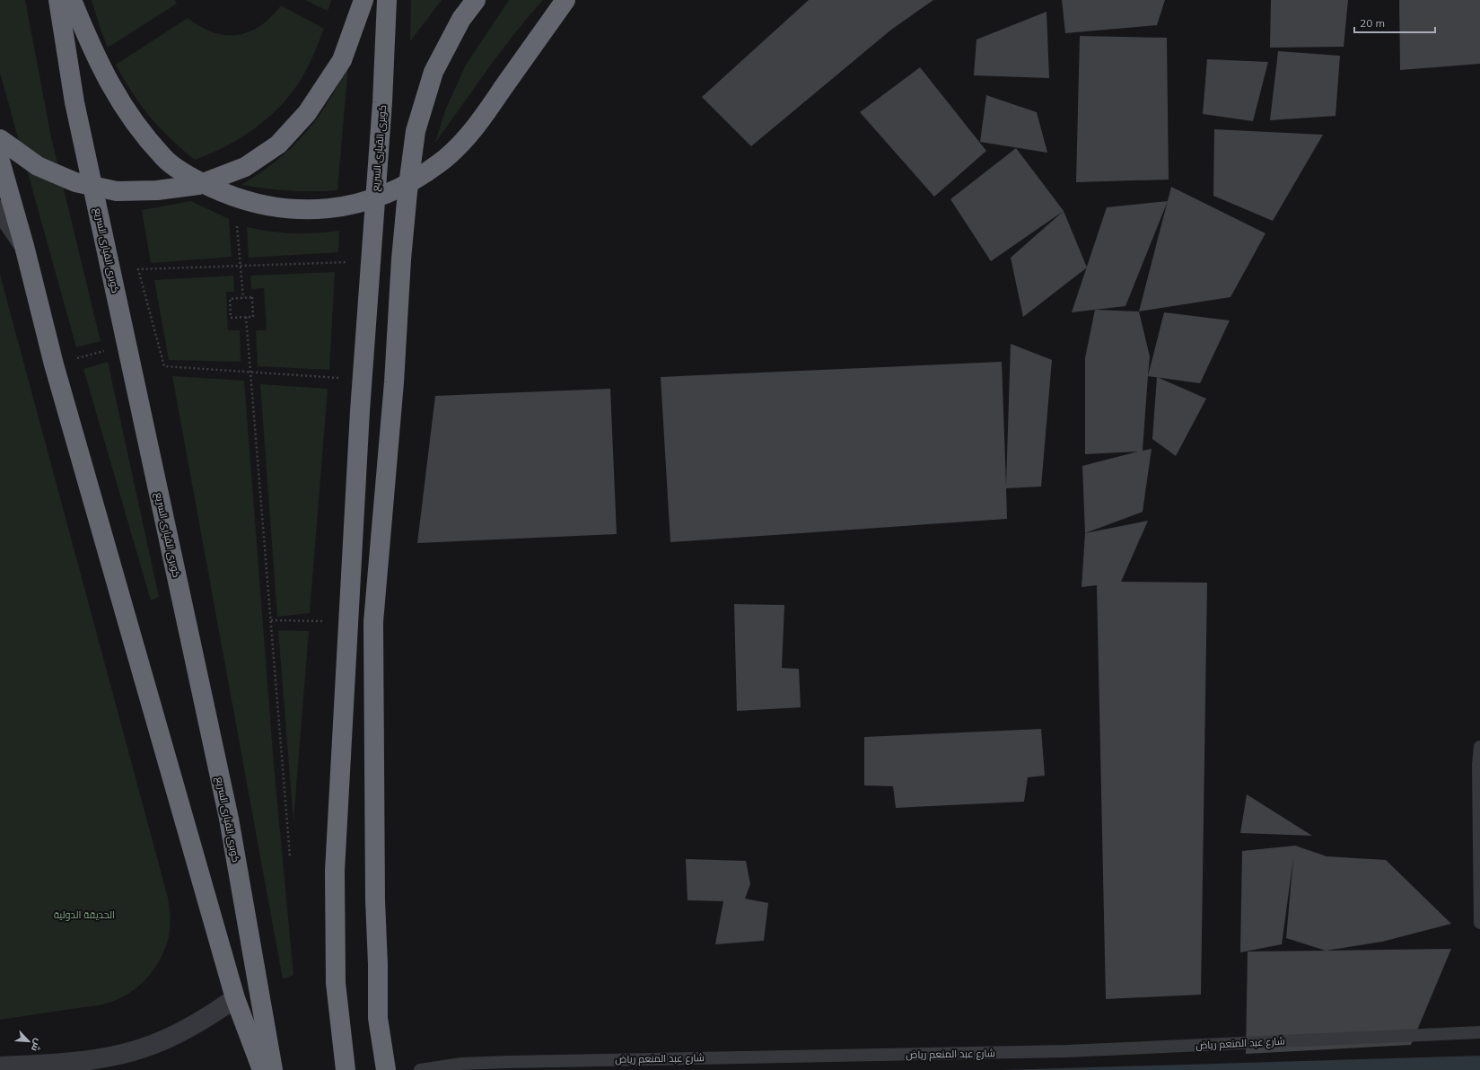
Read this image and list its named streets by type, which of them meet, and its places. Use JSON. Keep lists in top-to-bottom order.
{
  "streets": {
    "highway": ["كوبرى القبارى السريع"],
    "lane": ["شارع عبد المنعم رياض"]
  },
  "parks": ["الحديقة الدولية"],
  "scale_bar": "20 m",
  "north": "bottom right"
}
